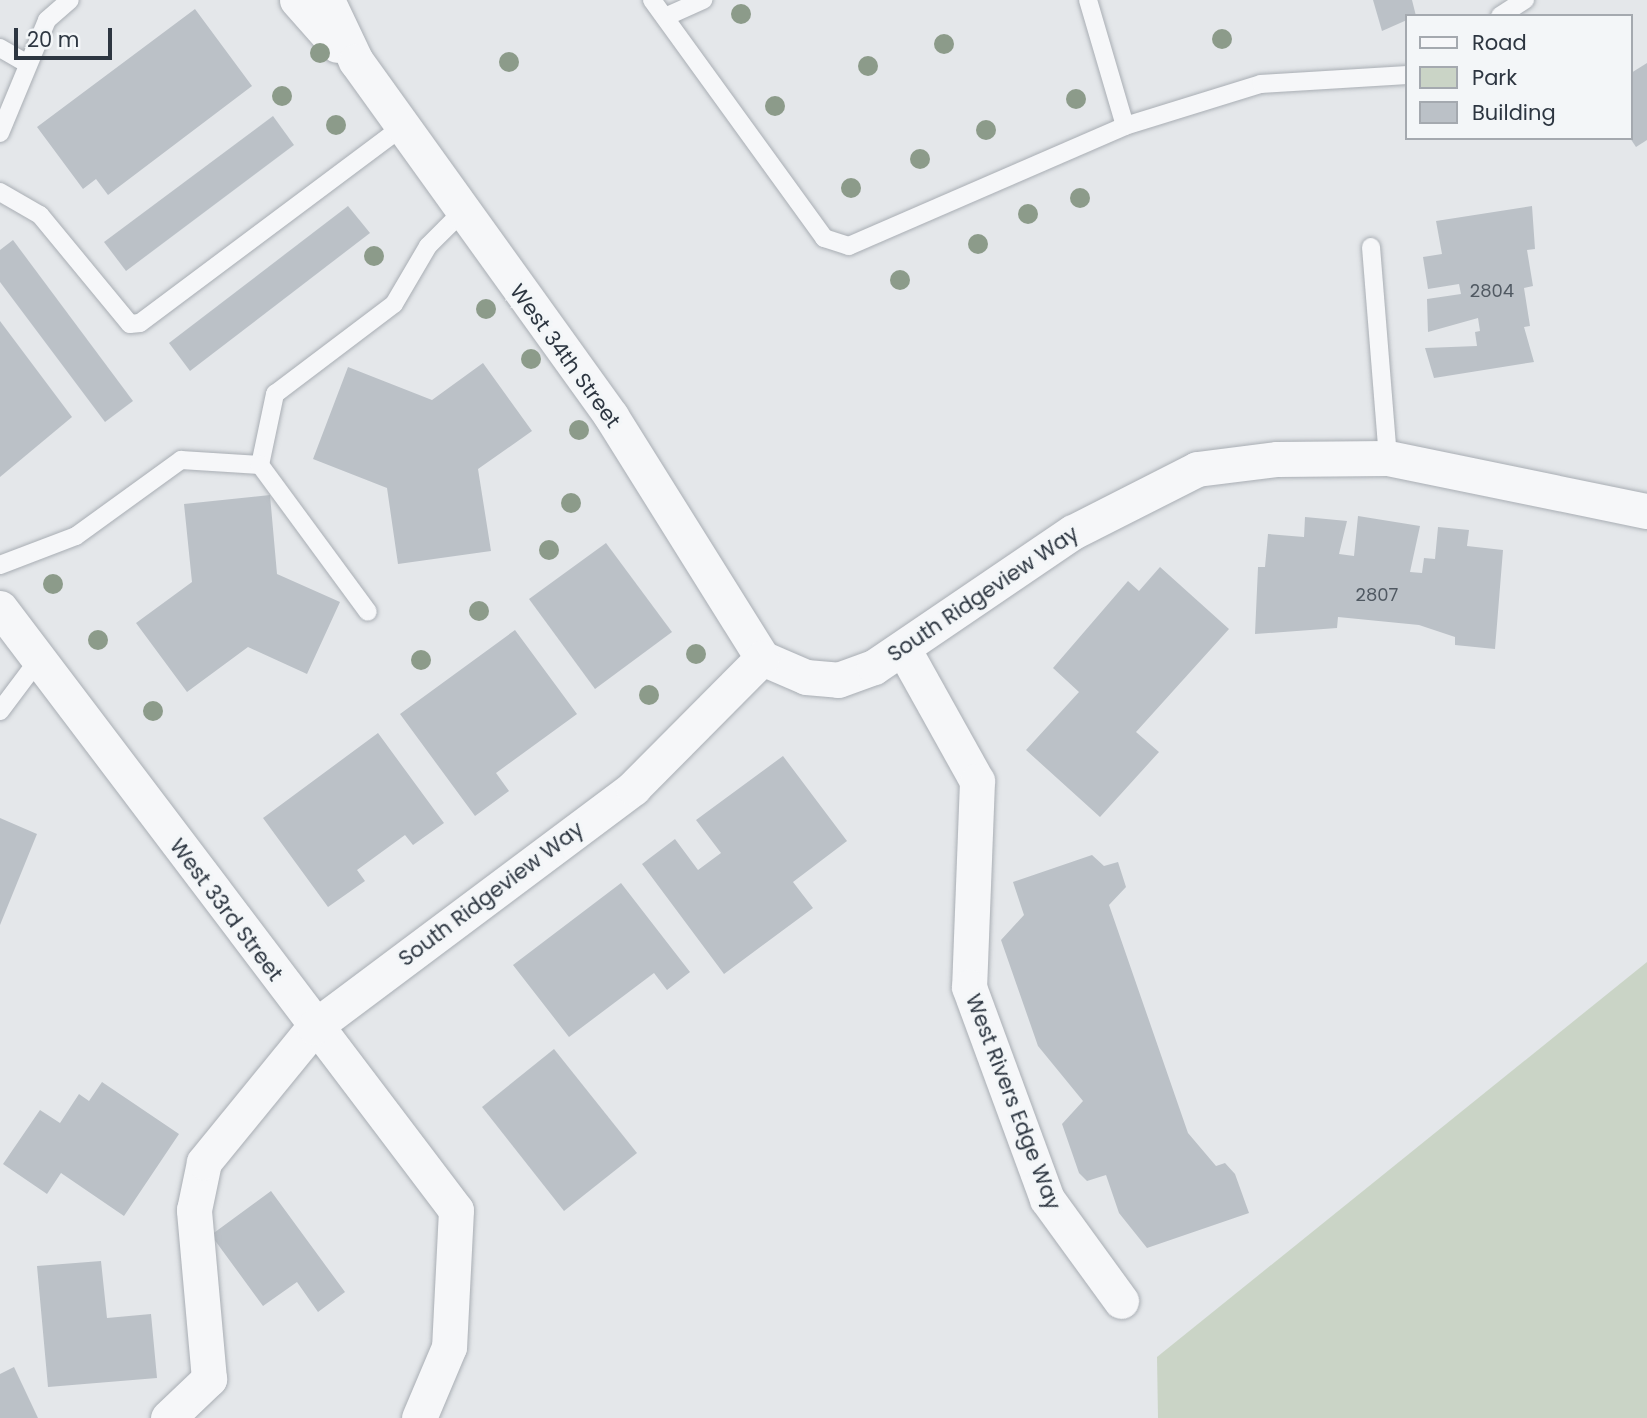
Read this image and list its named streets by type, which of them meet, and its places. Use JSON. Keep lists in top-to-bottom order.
{
  "streets": {
    "street": [
      "West 34th Street",
      "South Ridgeview Way",
      "West 33rd Street",
      "West Rivers Edge Way"
    ]
  },
  "crossings": [
    ["West 34th Street", "South Ridgeview Way"],
    ["South Ridgeview Way", "West 33rd Street"],
    ["South Ridgeview Way", "West Rivers Edge Way"]
  ],
  "house_numbers": ["2804", "2807"],
  "legend": ["Road", "Park", "Building"],
  "scale_bar": "20 m"
}
